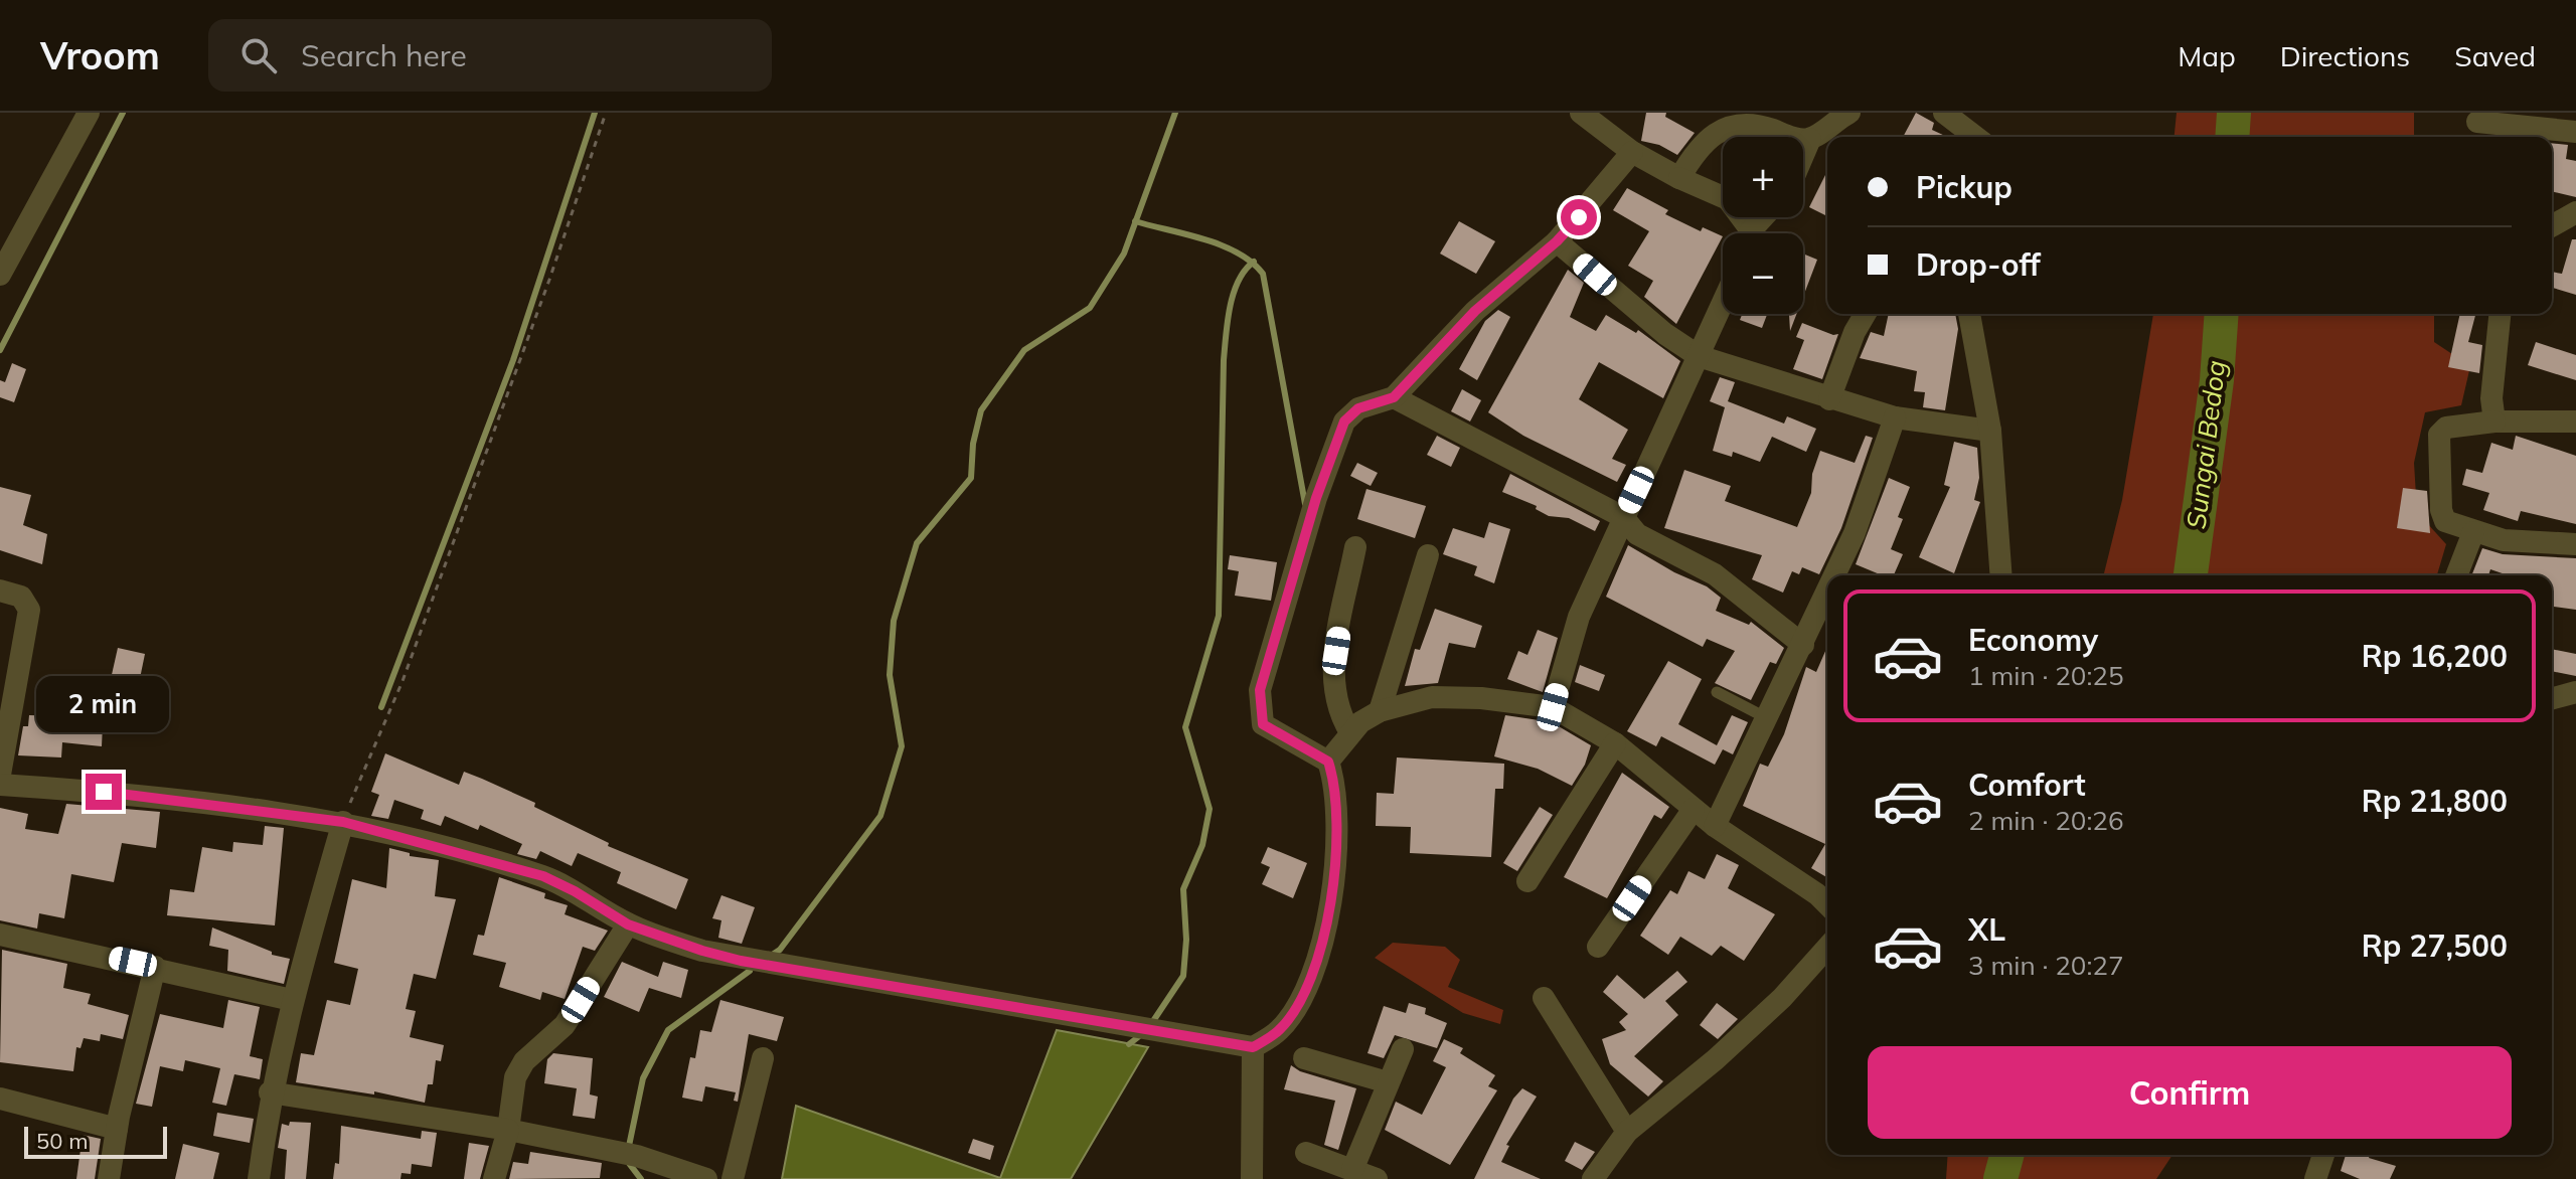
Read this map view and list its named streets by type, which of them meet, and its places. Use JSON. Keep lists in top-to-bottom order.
{
  "water": ["Sungai Bedog"],
  "scale_bar": "50 m",
  "page": {
    "header": "Vroom",
    "search": "Search here",
    "nav": ["Map", "Directions", "Saved"],
    "map_buttons": ["+", "−"],
    "banner": ["Pickup", "Drop-off"],
    "list": [
      {
        "name": "Economy",
        "note": "1 min · 20:25",
        "value": "Rp 16,200"
      },
      {
        "name": "Comfort",
        "note": "2 min · 20:26",
        "value": "Rp 21,800"
      },
      {
        "name": "XL",
        "note": "3 min · 20:27",
        "value": "Rp 27,500"
      }
    ],
    "bubble": "2 min",
    "buttons": "Confirm",
    "scale": "50 m"
  }
}
